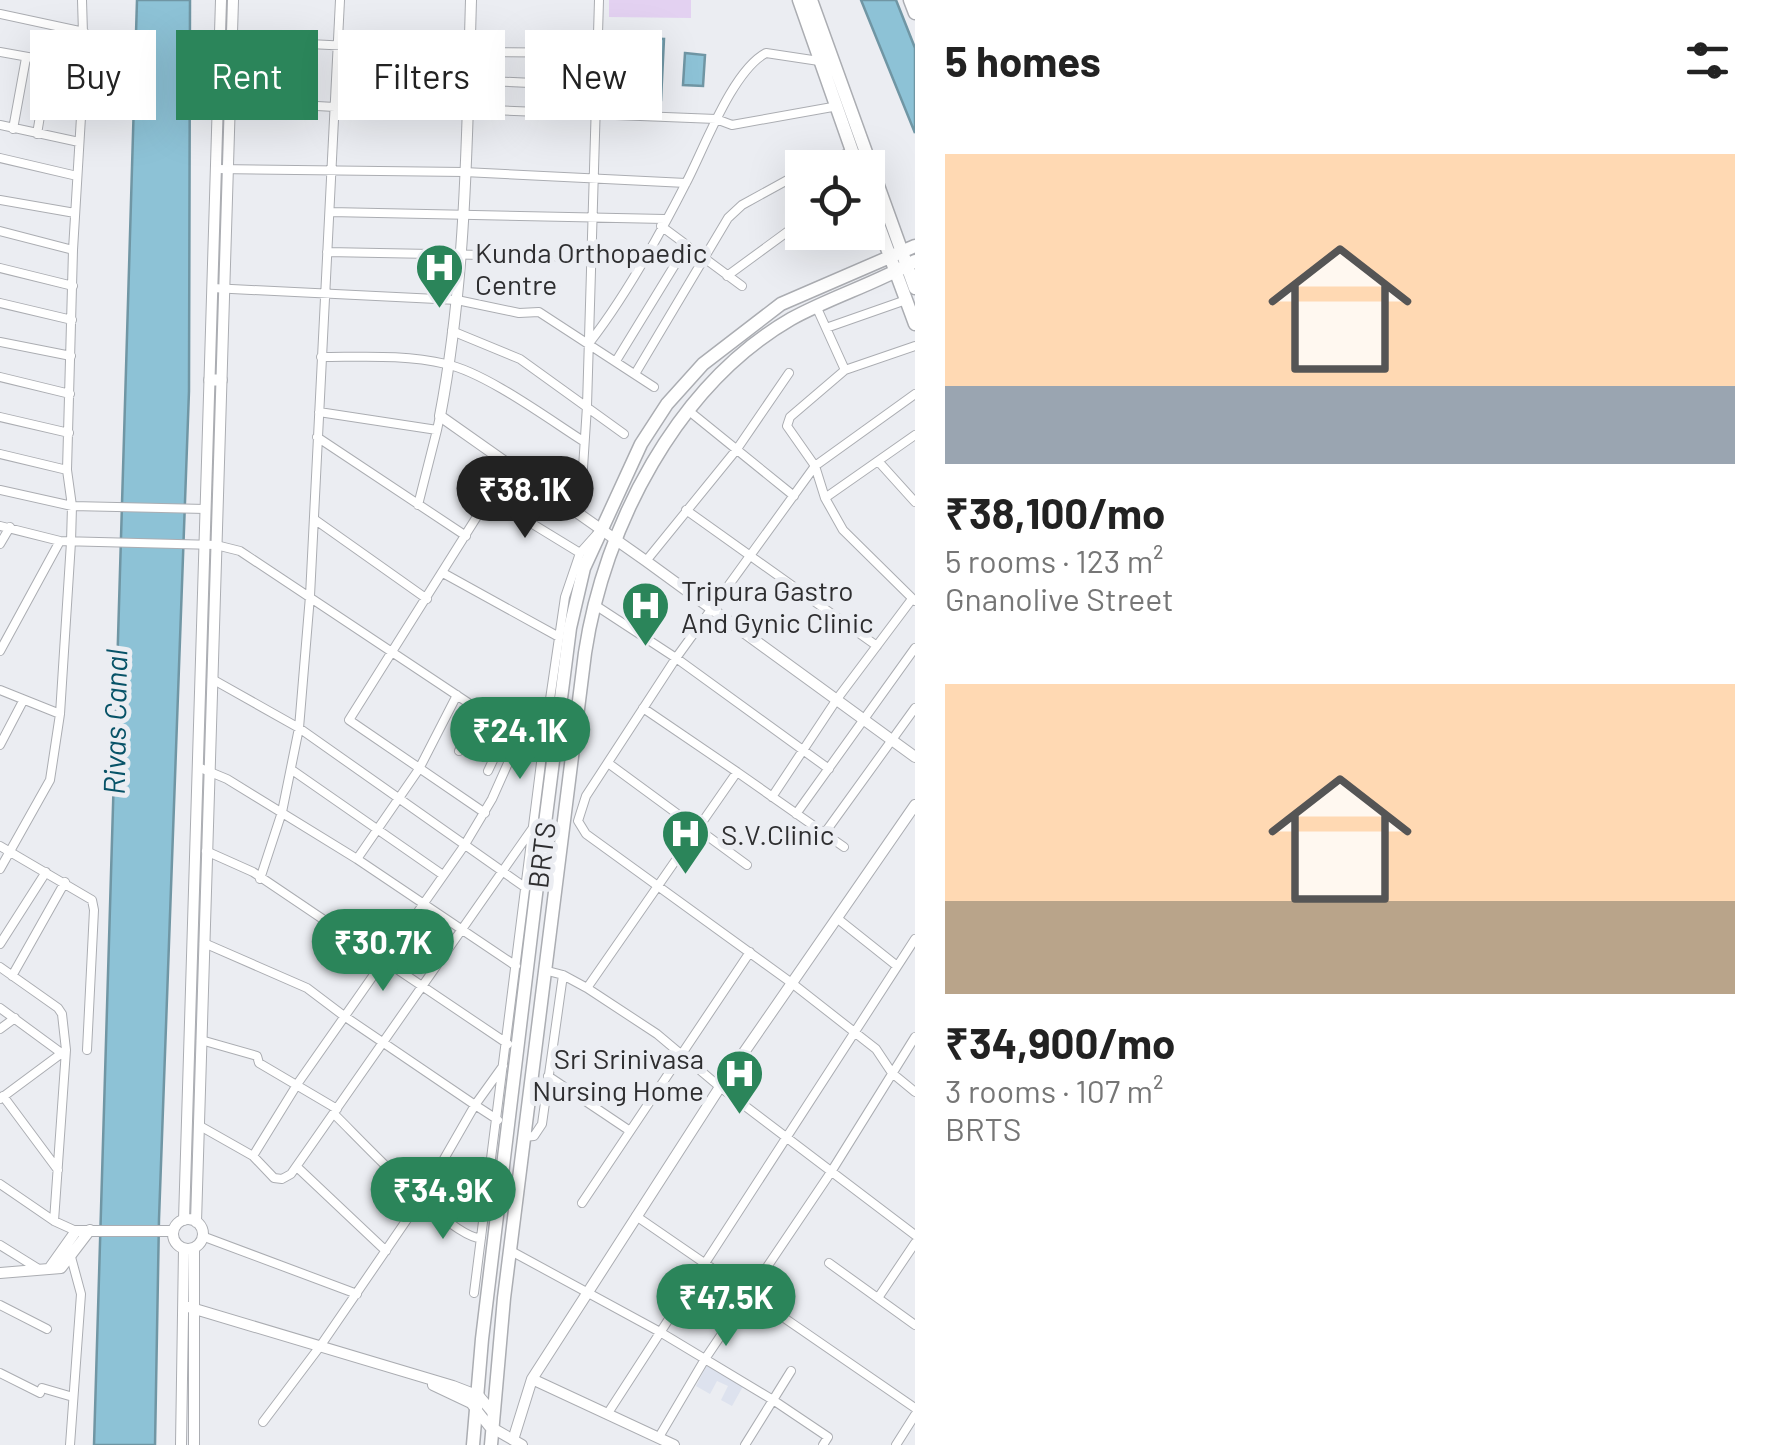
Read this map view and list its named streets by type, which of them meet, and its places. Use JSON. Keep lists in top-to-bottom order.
{
  "streets": {
    "main road": ["BRTS"]
  },
  "water": ["Rivas Canal"],
  "places": {
    "hospital": [
      "Kunda Orthopaedic Centre",
      "Tripura Gastro And Gynic Clinic",
      "S.V.Clinic",
      "Sri Srinivasa Nursing Home"
    ]
  },
  "page": {
    "heading": "5 homes",
    "chip": [
      "Buy",
      "Rent",
      "Filters",
      "New"
    ],
    "list": [
      {
        "name": "₹38,100/mo",
        "note": "5 rooms · 123 m² · Gnanolive Street"
      },
      {
        "name": "₹34,900/mo",
        "note": "3 rooms · 107 m² · BRTS"
      }
    ],
    "price": [
      "₹38.1K",
      "₹24.1K",
      "₹30.7K",
      "₹34.9K",
      "₹47.5K"
    ]
  }
}
